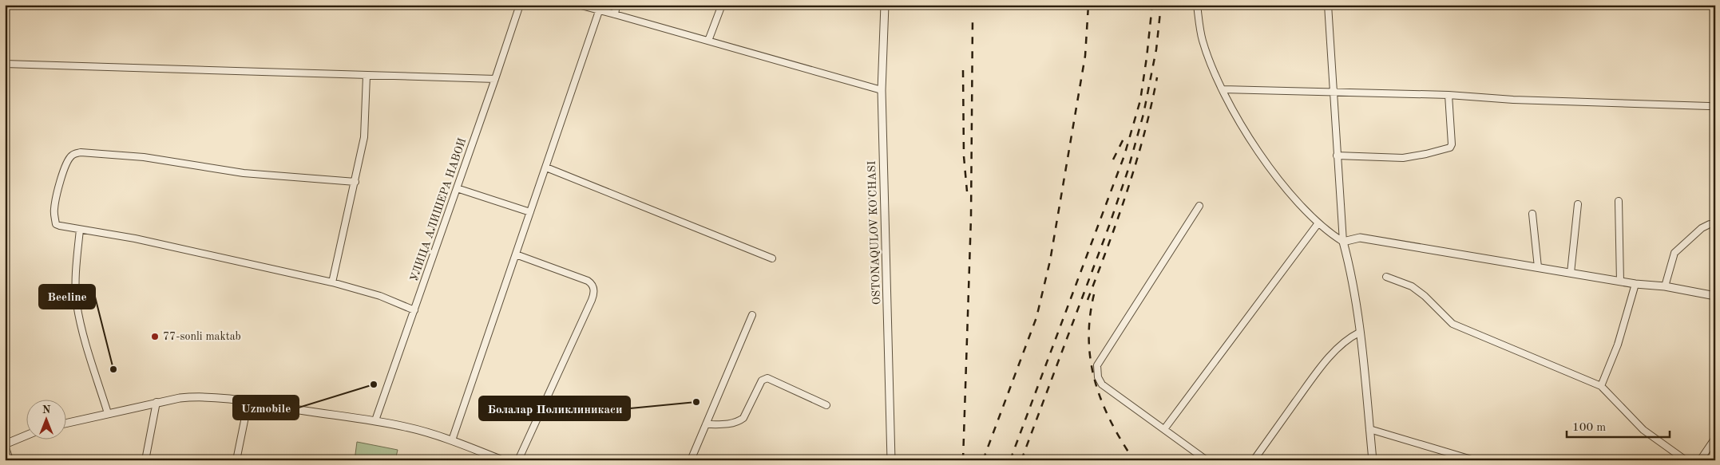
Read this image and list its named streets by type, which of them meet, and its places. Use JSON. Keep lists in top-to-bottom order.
{
  "streets": {
    "street": ["УЛИЦА АЛИШЕРА НАВОИ", "OSTONAQULOV KO'CHASI"]
  },
  "places": [
    "77-sonli maktab",
    "Beeline",
    "Uzmobile",
    "Болалар Поликлиникаси"
  ],
  "scale_bar": "100 m",
  "north": "top"
}
